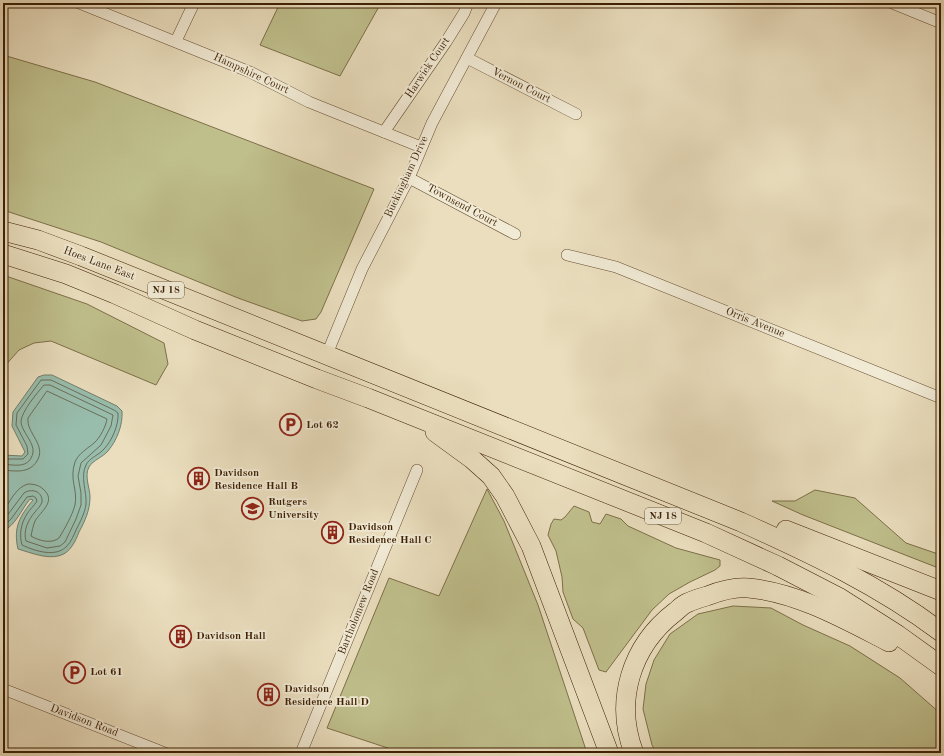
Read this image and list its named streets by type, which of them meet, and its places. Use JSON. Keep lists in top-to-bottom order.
{
  "streets": {
    "highway": ["Hoes Lane East", "NJ 18"],
    "street": [
      "Harwick Court",
      "Hampshire Court",
      "Vernon Court",
      "Buckingham Drive",
      "Townsend Court",
      "Orris Avenue",
      "Bartholomew Road",
      "Davidson Road"
    ]
  },
  "crossings": [
    ["Harwick Court", "Hampshire Court"],
    ["Hampshire Court", "Buckingham Drive"],
    ["Vernon Court", "Buckingham Drive"],
    ["Buckingham Drive", "Townsend Court"],
    ["Buckingham Drive", "Hoes Lane East"],
    ["Buckingham Drive", "NJ 18"],
    ["Hoes Lane East", "NJ 18"]
  ],
  "places": {
    "parking": ["Lot 62", "Lot 61"],
    "building": [
      "Davidson Residence Hall B",
      "Davidson Residence Hall C",
      "Davidson Hall",
      "Davidson Residence Hall D"
    ],
    "school or university": ["Rutgers University"]
  }
}
